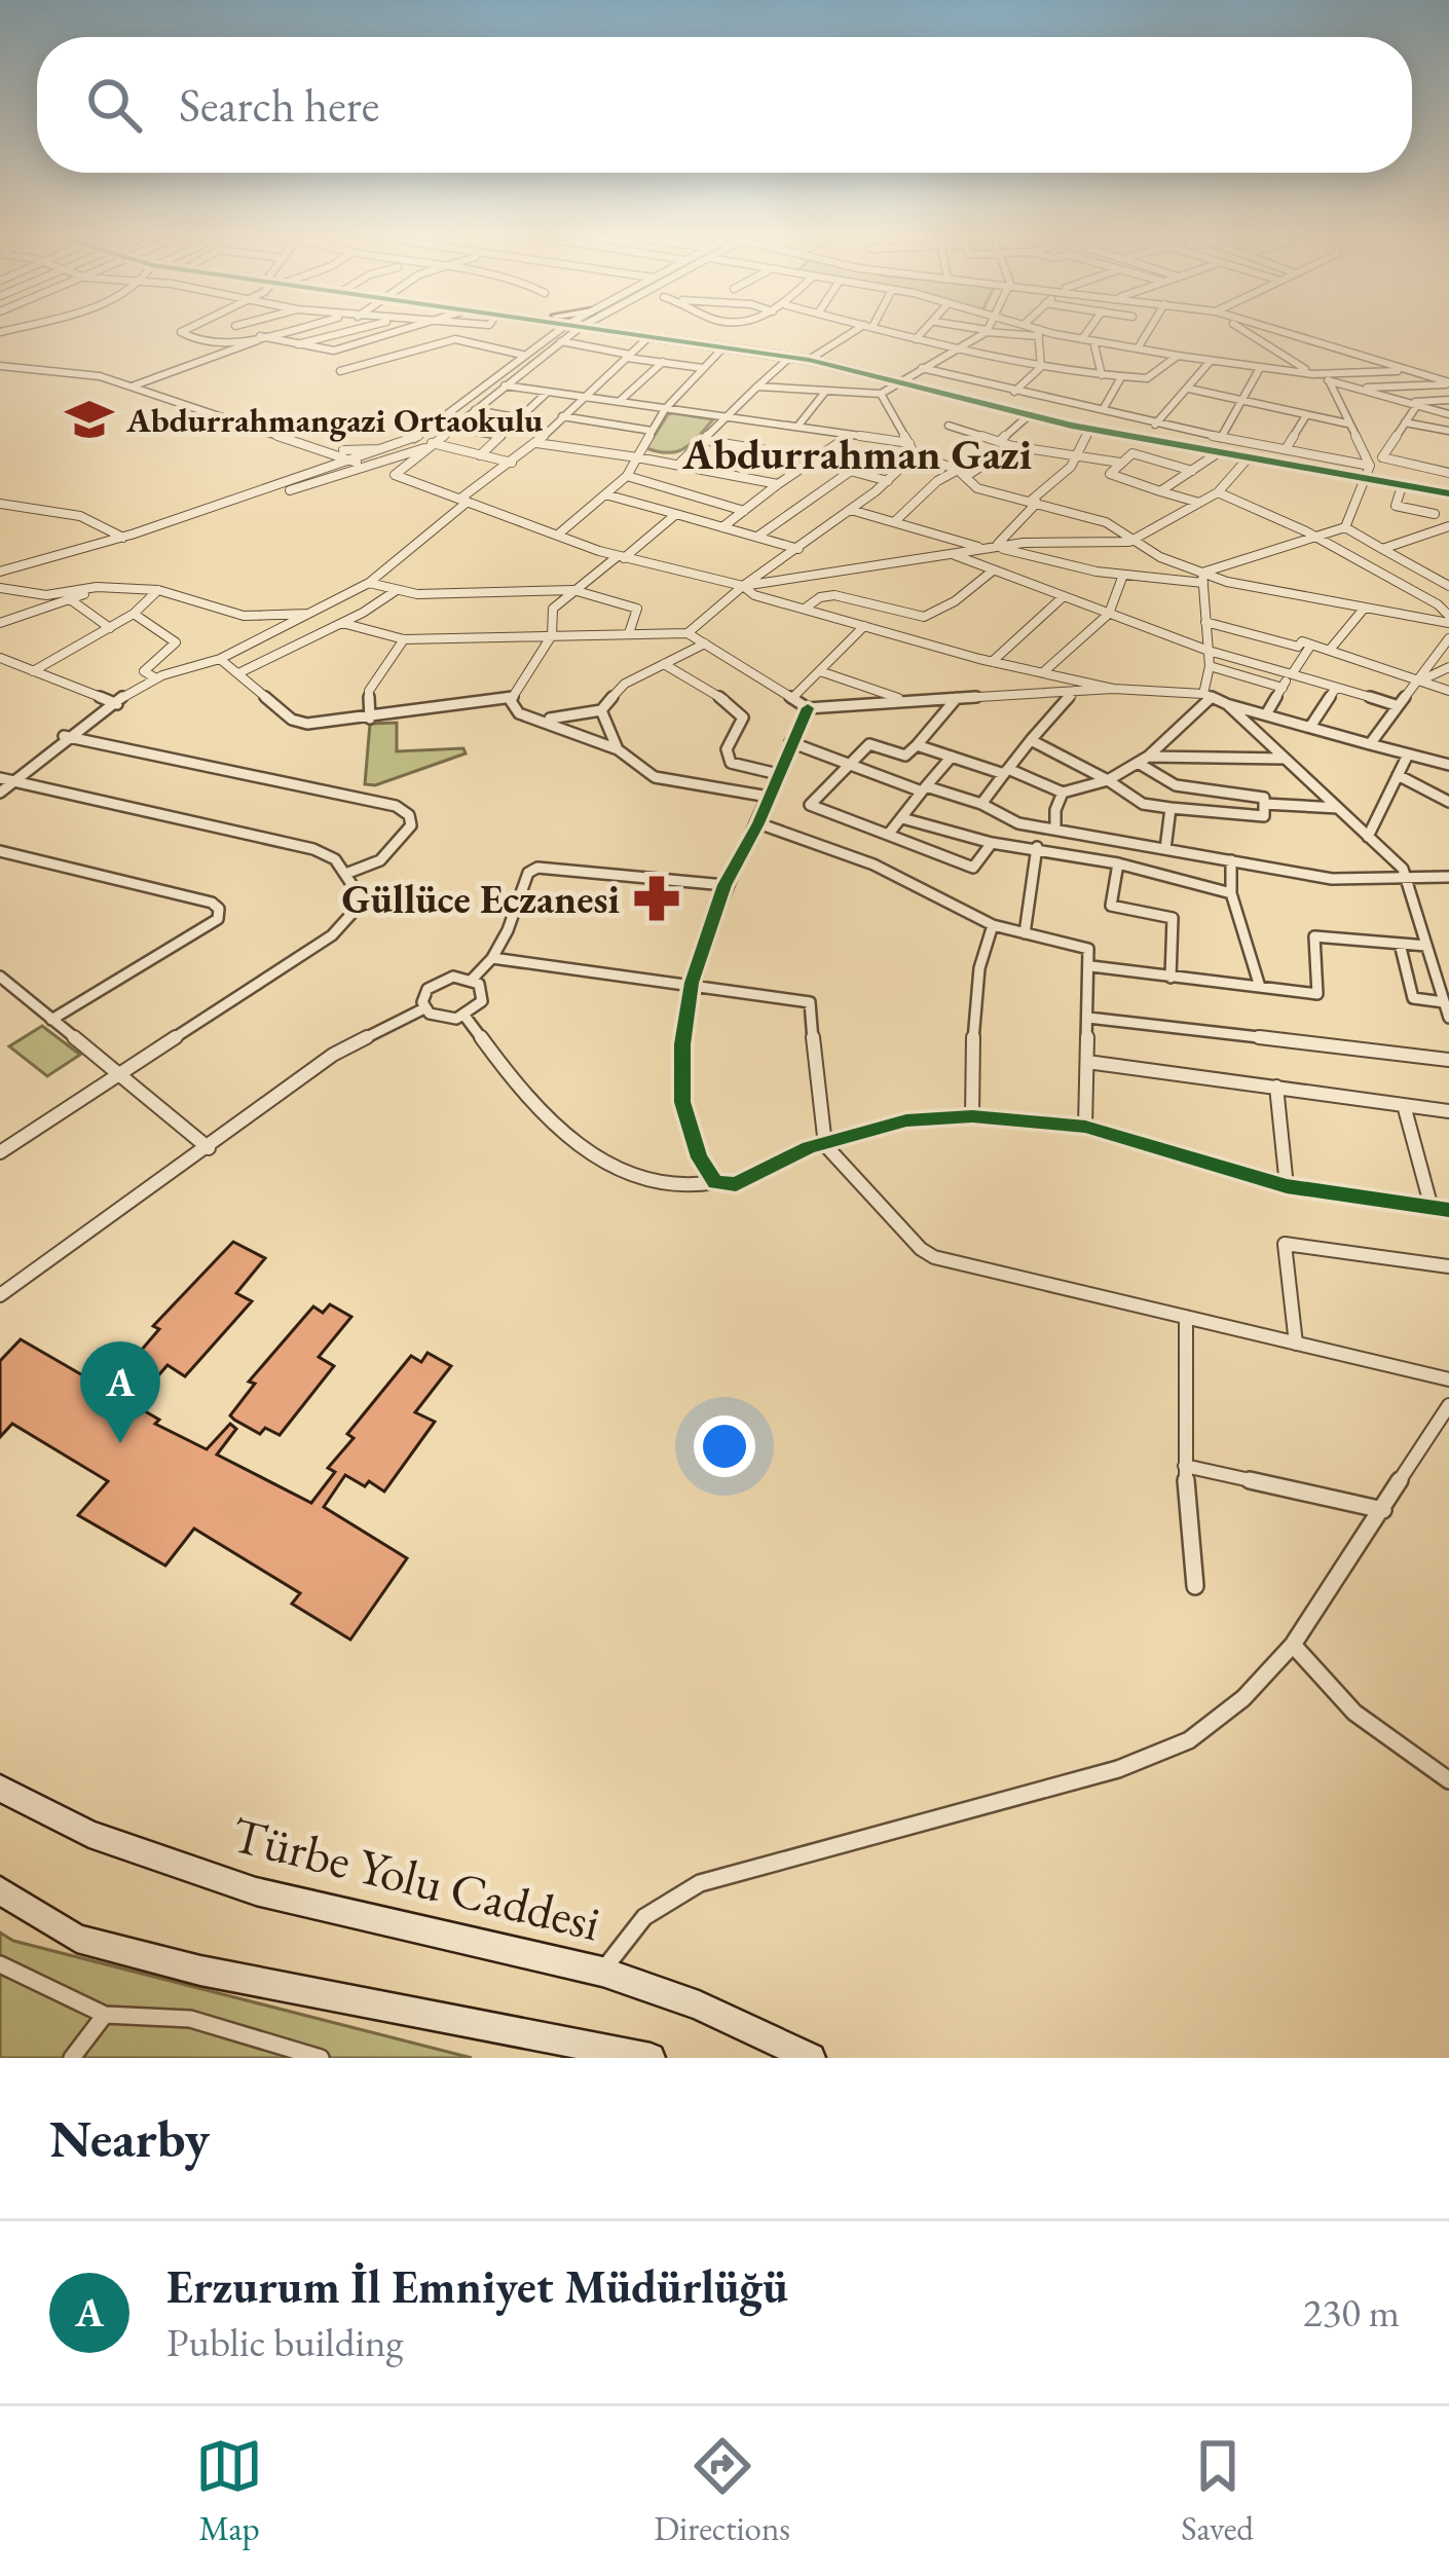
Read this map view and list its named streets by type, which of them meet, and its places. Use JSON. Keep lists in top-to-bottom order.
{
  "streets": {
    "street": ["Türbe Yolu Caddesi"]
  },
  "districts": ["Abdurrahman Gazi"],
  "places": {
    "school or university": ["Abdurrahmangazi Ortaokulu"],
    "pharmacy": ["Güllüce Eczanesi"]
  },
  "page": {
    "search": "Search here",
    "pins": "A",
    "heading": "Nearby",
    "list": [
      {
        "mark": "A",
        "name": "Erzurum İl Emniyet Müdürlüğü",
        "note": "Public building",
        "value": "230 m"
      }
    ],
    "nav": ["Map", "Directions", "Saved"]
  }
}
